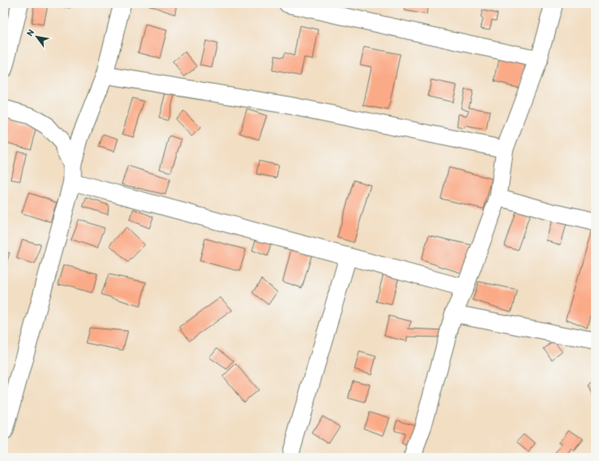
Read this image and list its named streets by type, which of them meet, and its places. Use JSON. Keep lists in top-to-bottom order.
{
  "north": "top left"
}
